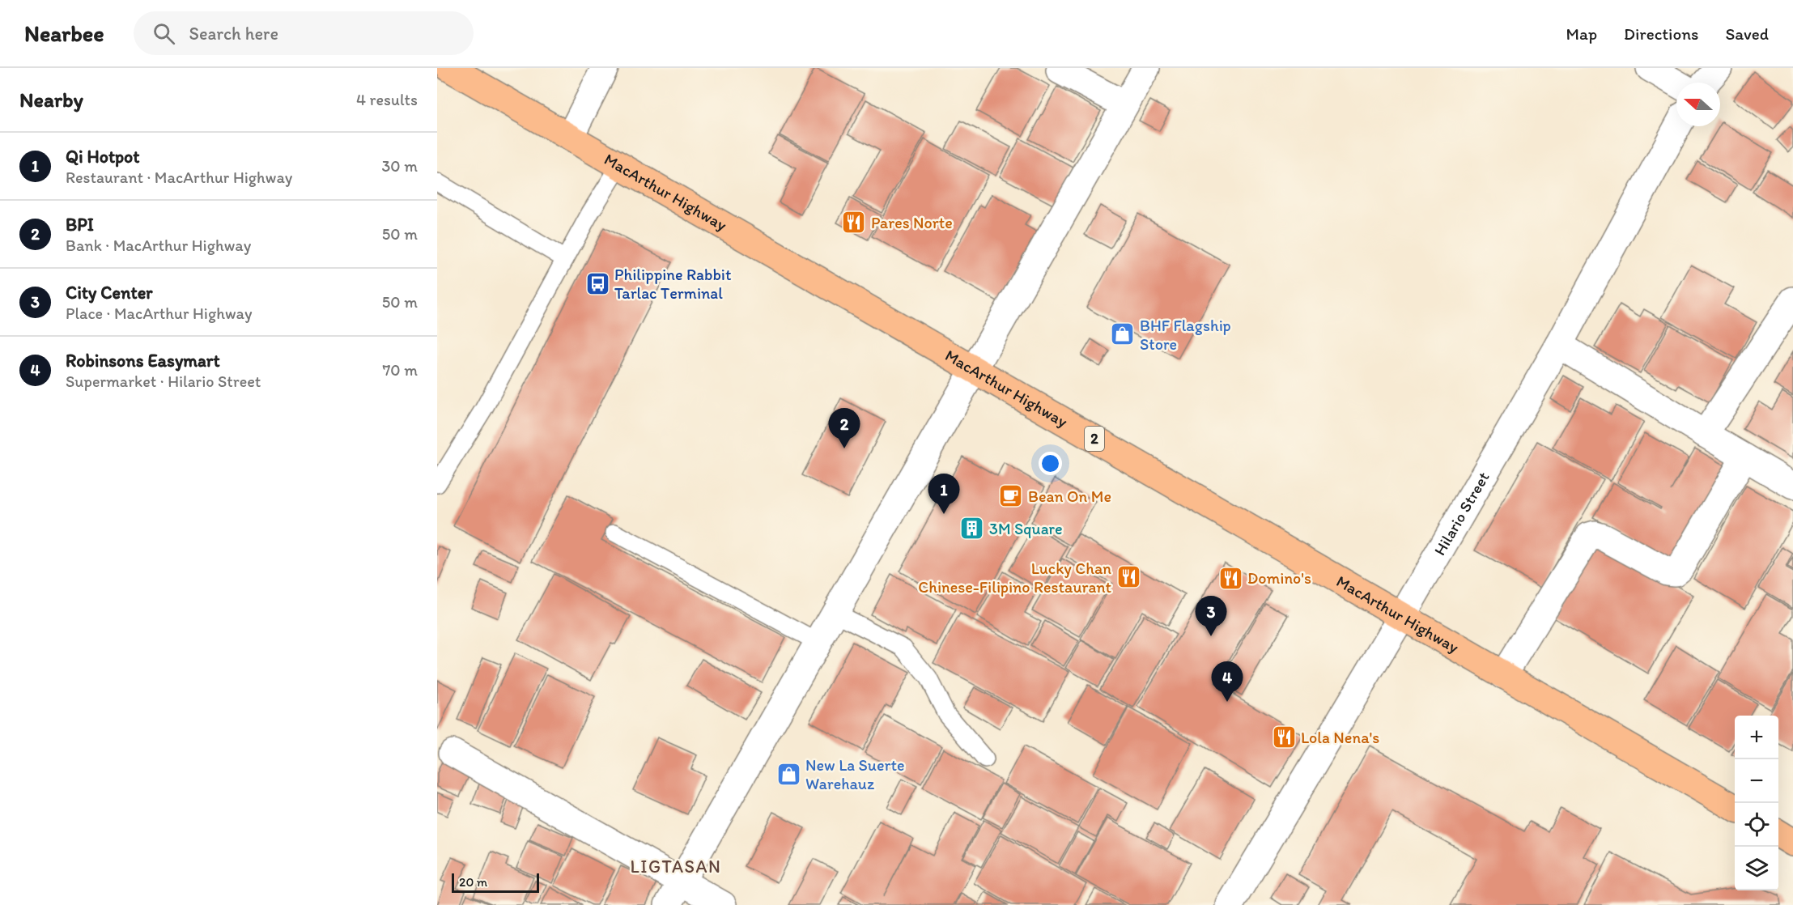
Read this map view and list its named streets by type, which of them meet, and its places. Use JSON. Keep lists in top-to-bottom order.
{
  "streets": {
    "highway": ["MacArthur Highway", "2"],
    "street": ["Hilario Street"]
  },
  "crossings": [
    ["MacArthur Highway", "Hilario Street"]
  ],
  "districts": ["LIGTASAN"],
  "places": {
    "restaurant": [
      "Pares Norte",
      "Lucky Chan Chinese-Filipino Restaurant",
      "Domino's",
      "Lola Nena's"
    ],
    "bus stop": ["Philippine Rabbit Tarlac Terminal"],
    "shop": ["BHF Flagship Store", "New La Suerte Warehauz"],
    "cafe": ["Bean On Me"],
    "building": ["3M Square"]
  },
  "scale_bar": "20 m",
  "north": "left",
  "page": {
    "header": "Nearbee",
    "search": "Search here",
    "nav": ["Map", "Directions", "Saved"],
    "heading": ["Nearby", "4 results"],
    "list": [
      {
        "mark": "1",
        "name": "Qi Hotpot",
        "note": "Restaurant · MacArthur Highway",
        "value": "30 m"
      },
      {
        "mark": "2",
        "name": "BPI",
        "note": "Bank · MacArthur Highway",
        "value": "50 m"
      },
      {
        "mark": "3",
        "name": "City Center",
        "note": "Place · MacArthur Highway",
        "value": "50 m"
      },
      {
        "mark": "4",
        "name": "Robinsons Easymart",
        "note": "Supermarket · Hilario Street",
        "value": "70 m"
      }
    ],
    "pins": [
      "2",
      "1",
      "3",
      "4"
    ],
    "map_buttons": ["+", "−"],
    "scale": "20 m"
  }
}
